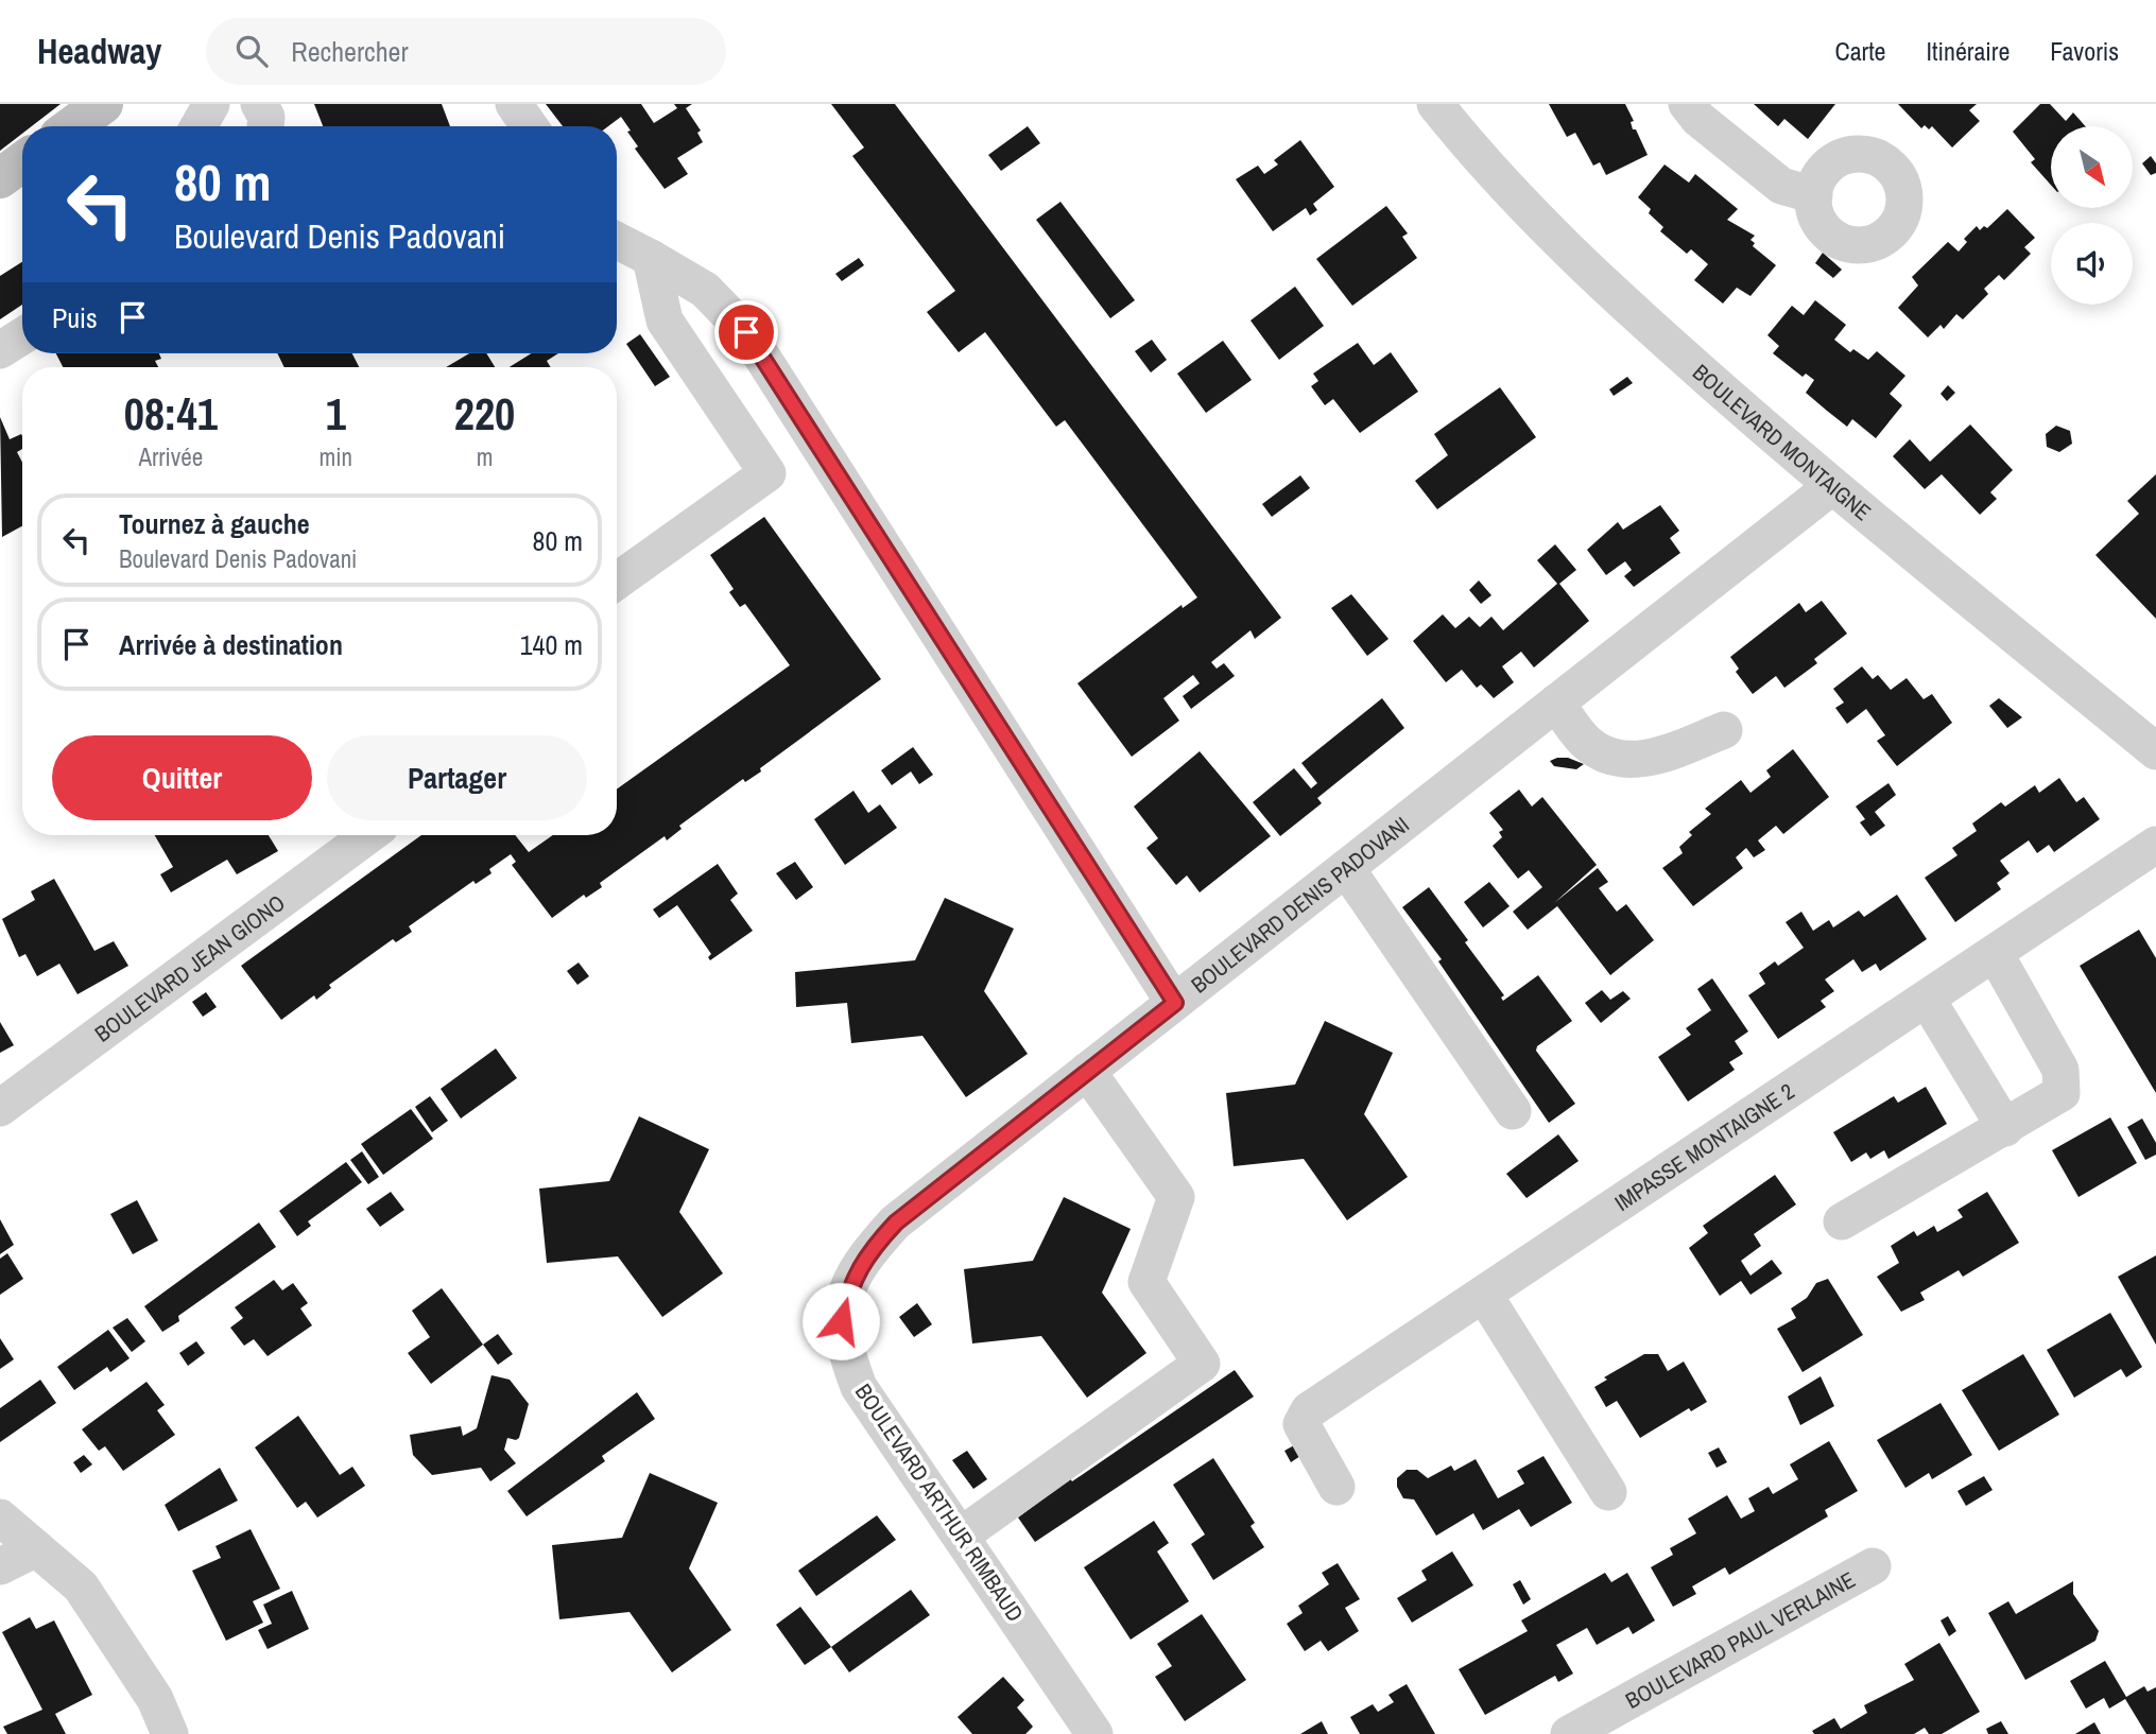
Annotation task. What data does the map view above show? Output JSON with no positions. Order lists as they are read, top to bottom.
{
  "streets": {
    "street": [
      "BOULEVARD MONTAIGNE",
      "BOULEVARD DENIS PADOVANI",
      "BOULEVARD JEAN GIONO",
      "IMPASSE MONTAIGNE 2",
      "BOULEVARD ARTHUR RIMBAUD",
      "BOULEVARD PAUL VERLAINE"
    ]
  },
  "crossings": [
    ["BOULEVARD MONTAIGNE", "BOULEVARD DENIS PADOVANI"],
    ["BOULEVARD DENIS PADOVANI", "BOULEVARD ARTHUR RIMBAUD"]
  ],
  "north": "bottom right",
  "page": {
    "header": "Headway",
    "search": "Rechercher",
    "nav": ["Carte", "Itinéraire", "Favoris"],
    "turn": ["80 m", "Boulevard Denis Padovani"],
    "then": "Puis",
    "eta": [
      "08:41",
      "Arrivée",
      "1",
      "min",
      "220",
      "m"
    ],
    "list": [
      {
        "name": "Tournez à gauche",
        "note": "Boulevard Denis Padovani",
        "value": "80 m"
      },
      {
        "name": "Arrivée à destination",
        "value": "140 m"
      }
    ],
    "buttons": ["Quitter", "Partager"]
  }
}
